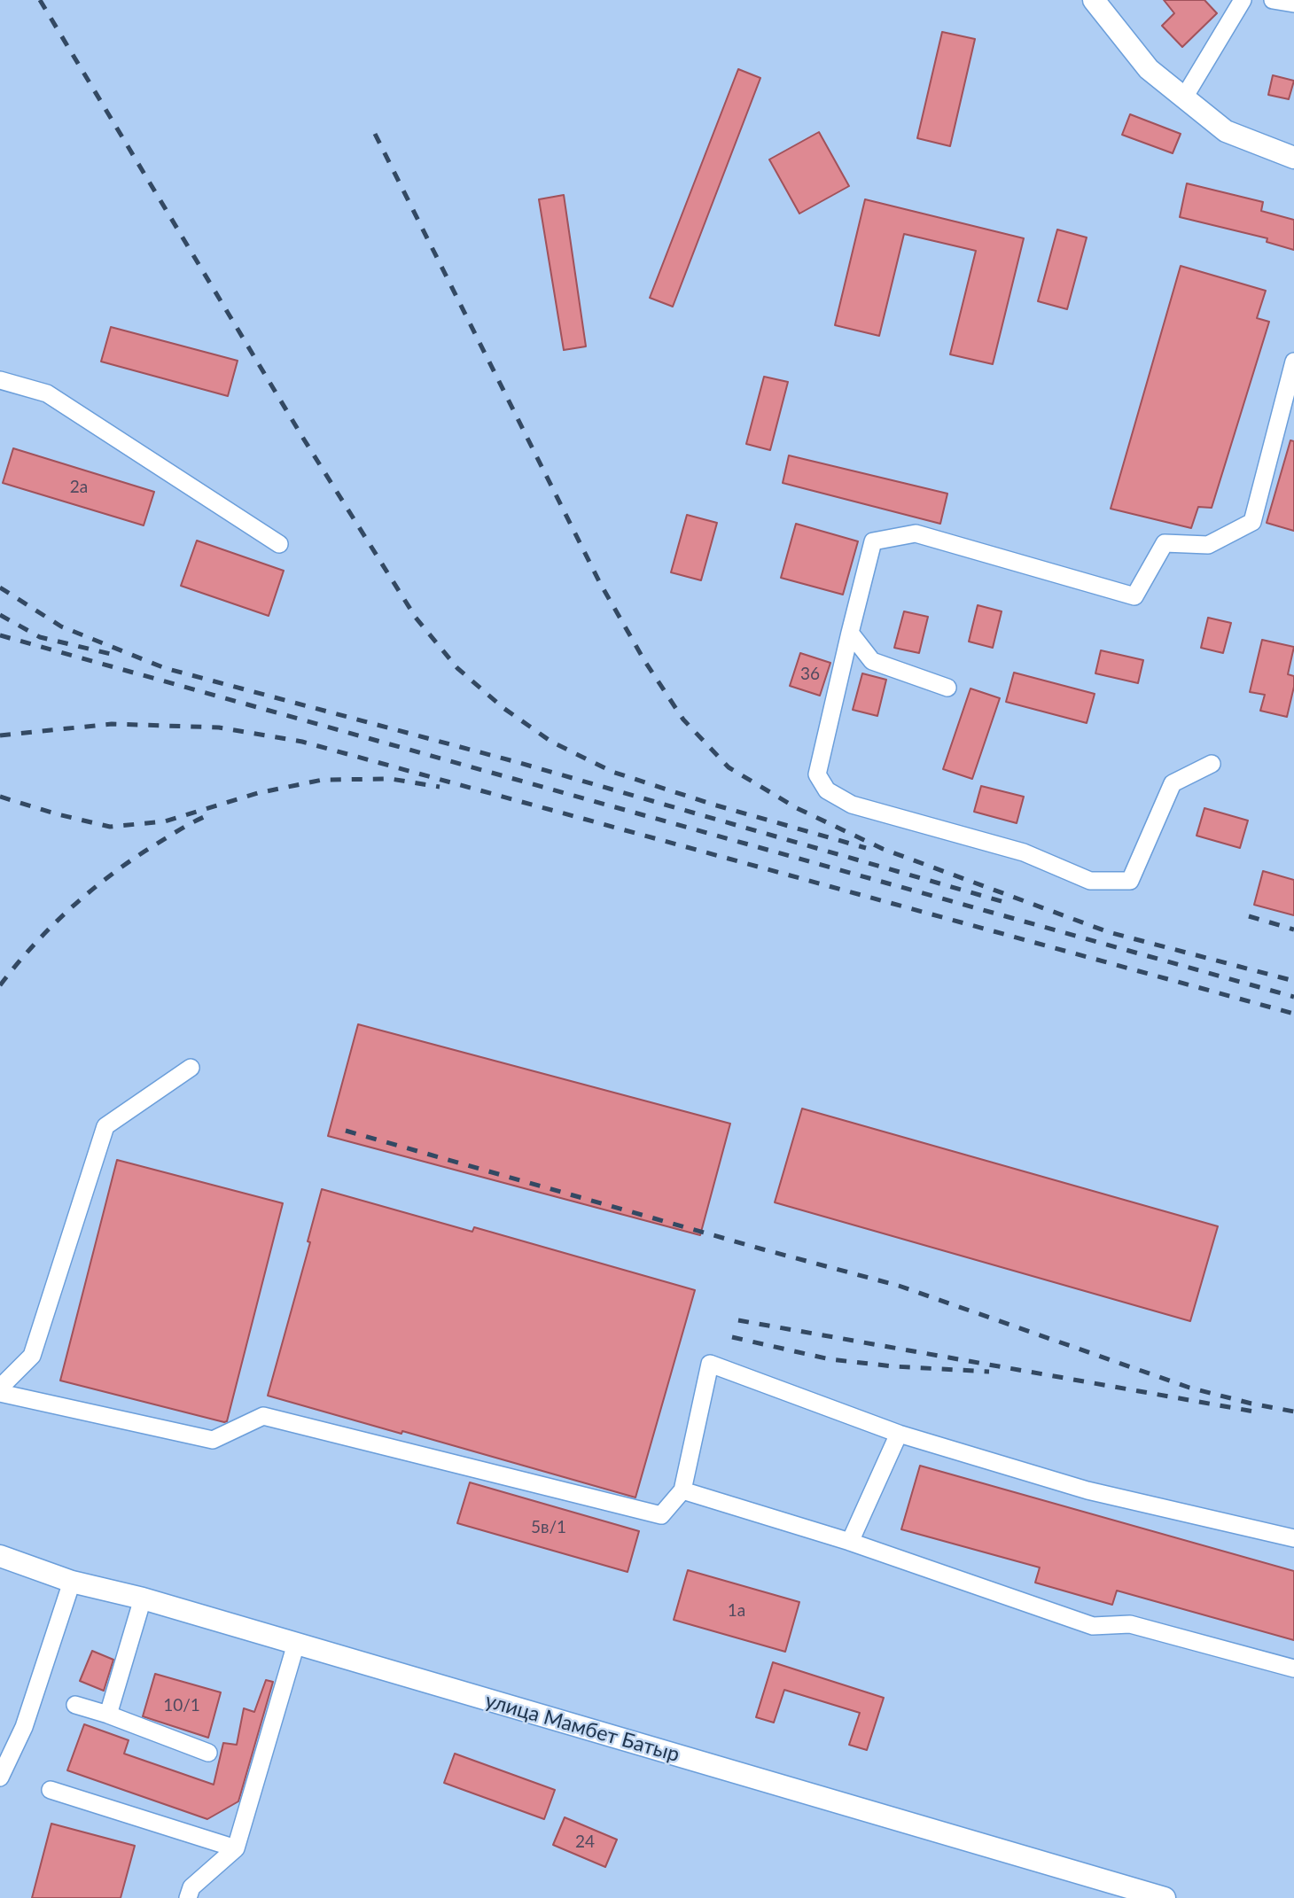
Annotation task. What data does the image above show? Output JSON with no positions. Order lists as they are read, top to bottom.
{
  "streets": {
    "main road": ["улица Мамбет Батыр"]
  },
  "house_numbers": [
    "2а",
    "36",
    "5в/1",
    "1а",
    "10/1",
    "24"
  ]
}
